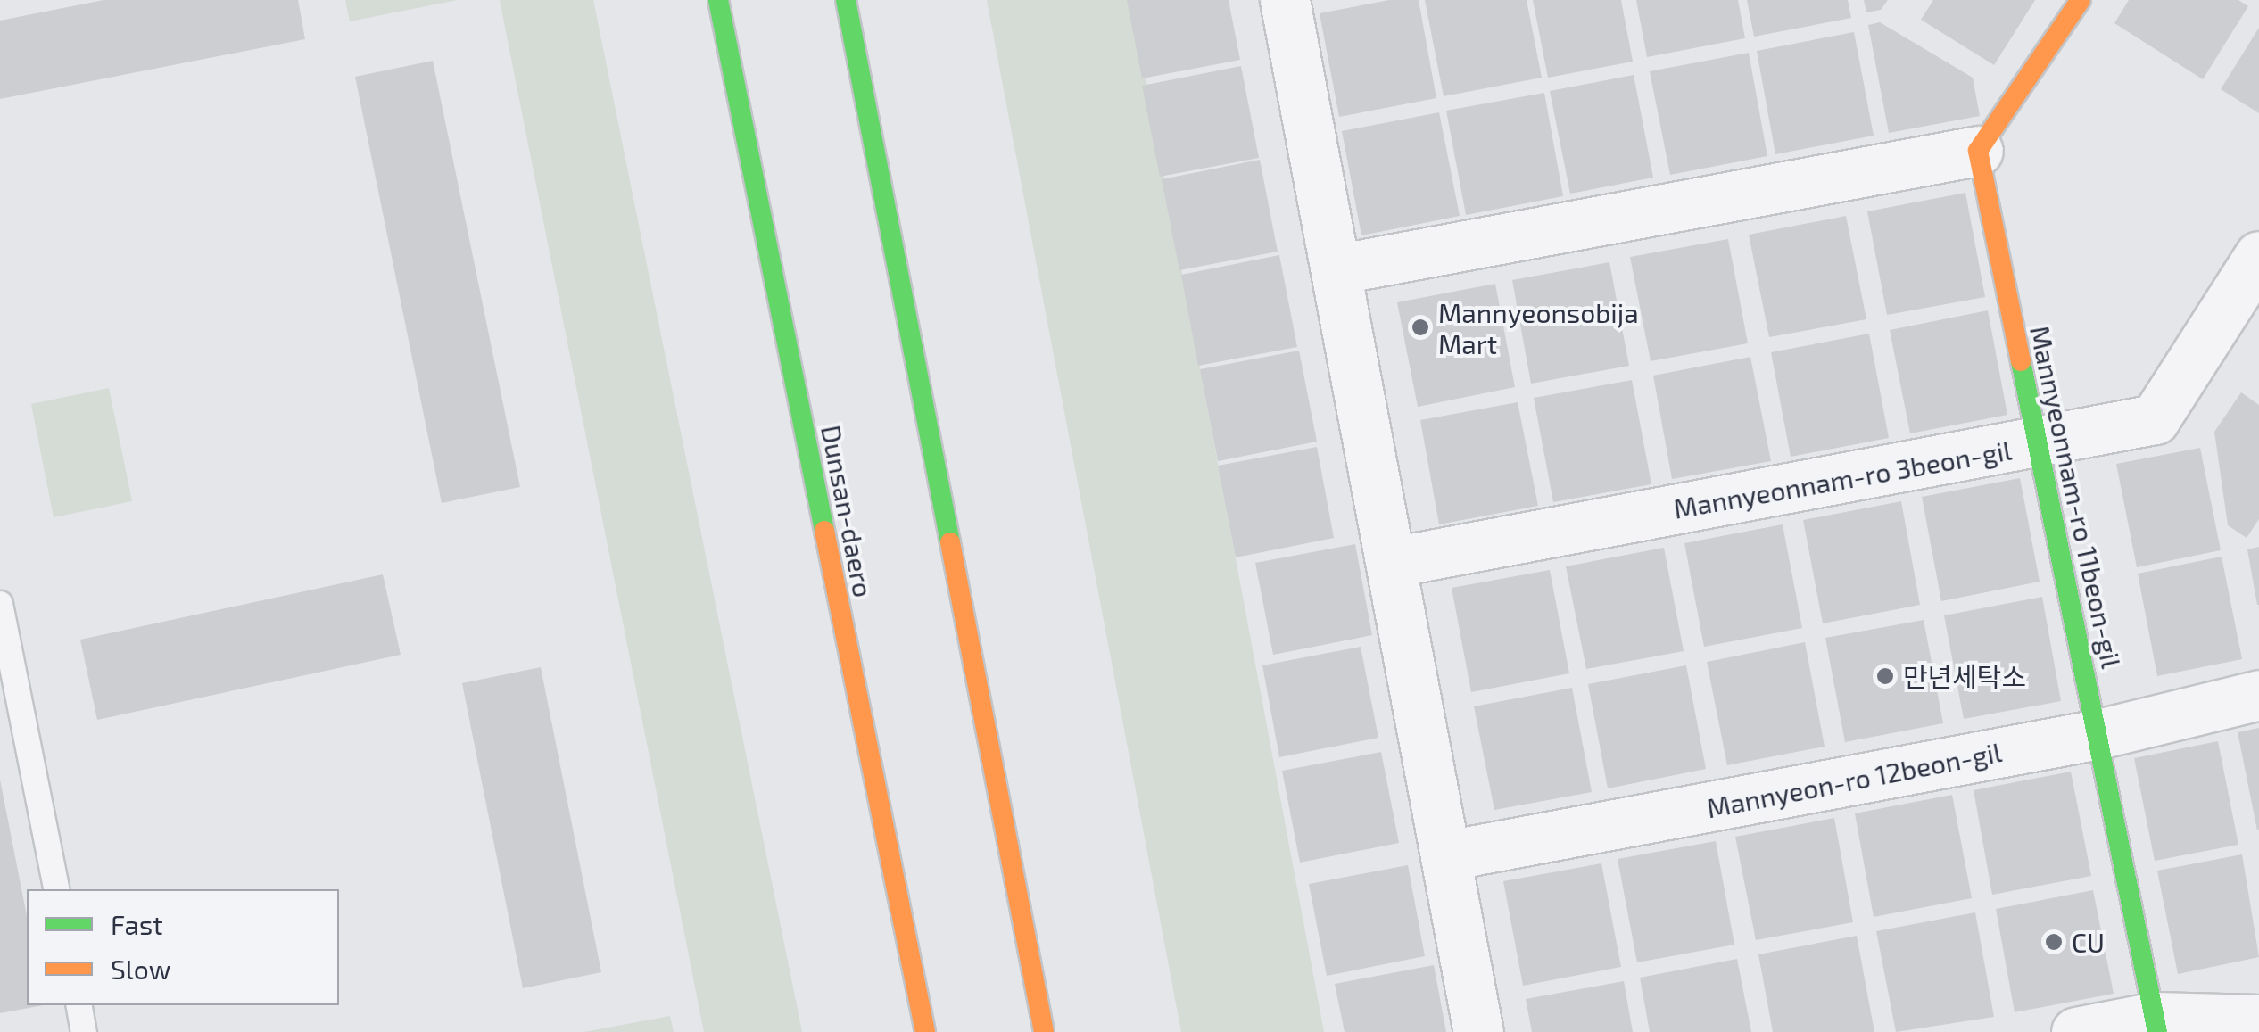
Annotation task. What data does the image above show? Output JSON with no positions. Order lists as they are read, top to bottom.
{
  "streets": {
    "main road": ["Mannyeonnam-ro 11beon-gil", "Dunsan-daero"],
    "street": ["Mannyeonnam-ro 3beon-gil", "Mannyeon-ro 12beon-gil"]
  },
  "crossings": [
    ["Mannyeonnam-ro 3beon-gil", "Mannyeonnam-ro 11beon-gil"],
    ["Mannyeonnam-ro 11beon-gil", "Mannyeon-ro 12beon-gil"]
  ],
  "places": ["Mannyeonsobija Mart", "만년세탁소", "CU"],
  "legend": ["Fast", "Slow"]
}
